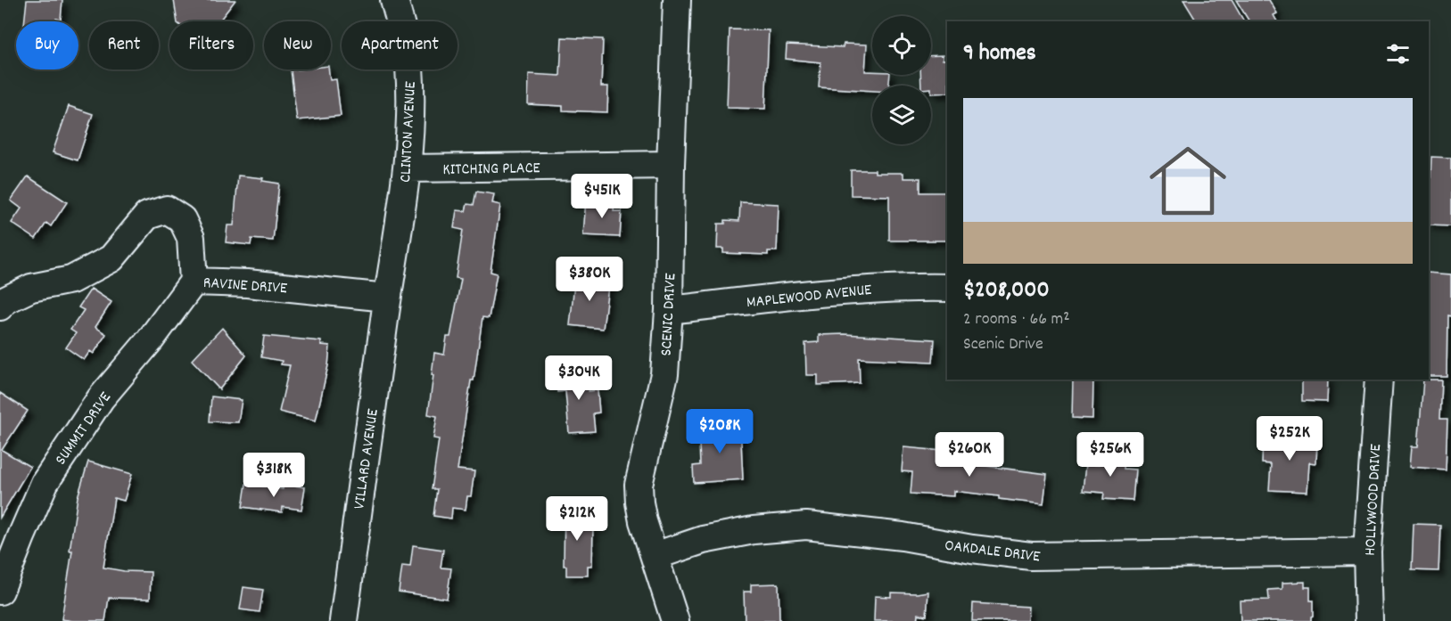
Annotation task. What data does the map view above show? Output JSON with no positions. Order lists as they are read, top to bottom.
{
  "streets": {
    "street": [
      "CLINTON AVENUE",
      "KITCHING PLACE",
      "RAVINE DRIVE",
      "MAPLEWOOD AVENUE",
      "SCENIC DRIVE",
      "SUMMIT DRIVE",
      "VILLARD AVENUE",
      "HOLLYWOOD DRIVE",
      "OAKDALE DRIVE"
    ]
  },
  "crossings": [
    ["CLINTON AVENUE", "KITCHING PLACE"],
    ["CLINTON AVENUE", "RAVINE DRIVE"],
    ["CLINTON AVENUE", "VILLARD AVENUE"],
    ["KITCHING PLACE", "SCENIC DRIVE"],
    ["RAVINE DRIVE", "SUMMIT DRIVE"],
    ["RAVINE DRIVE", "VILLARD AVENUE"],
    ["MAPLEWOOD AVENUE", "SCENIC DRIVE"],
    ["SCENIC DRIVE", "OAKDALE DRIVE"],
    ["HOLLYWOOD DRIVE", "OAKDALE DRIVE"]
  ],
  "page": {
    "chip": [
      "Buy",
      "Rent",
      "Filters",
      "New",
      "Apartment"
    ],
    "heading": "9 homes",
    "list": [
      {
        "name": "$208,000",
        "note": "2 rooms · 66 m² · Scenic Drive"
      }
    ],
    "price": [
      "$451K",
      "$380K",
      "$304K",
      "$208K",
      "$252K",
      "$260K",
      "$256K",
      "$318K",
      "$212K"
    ]
  }
}
